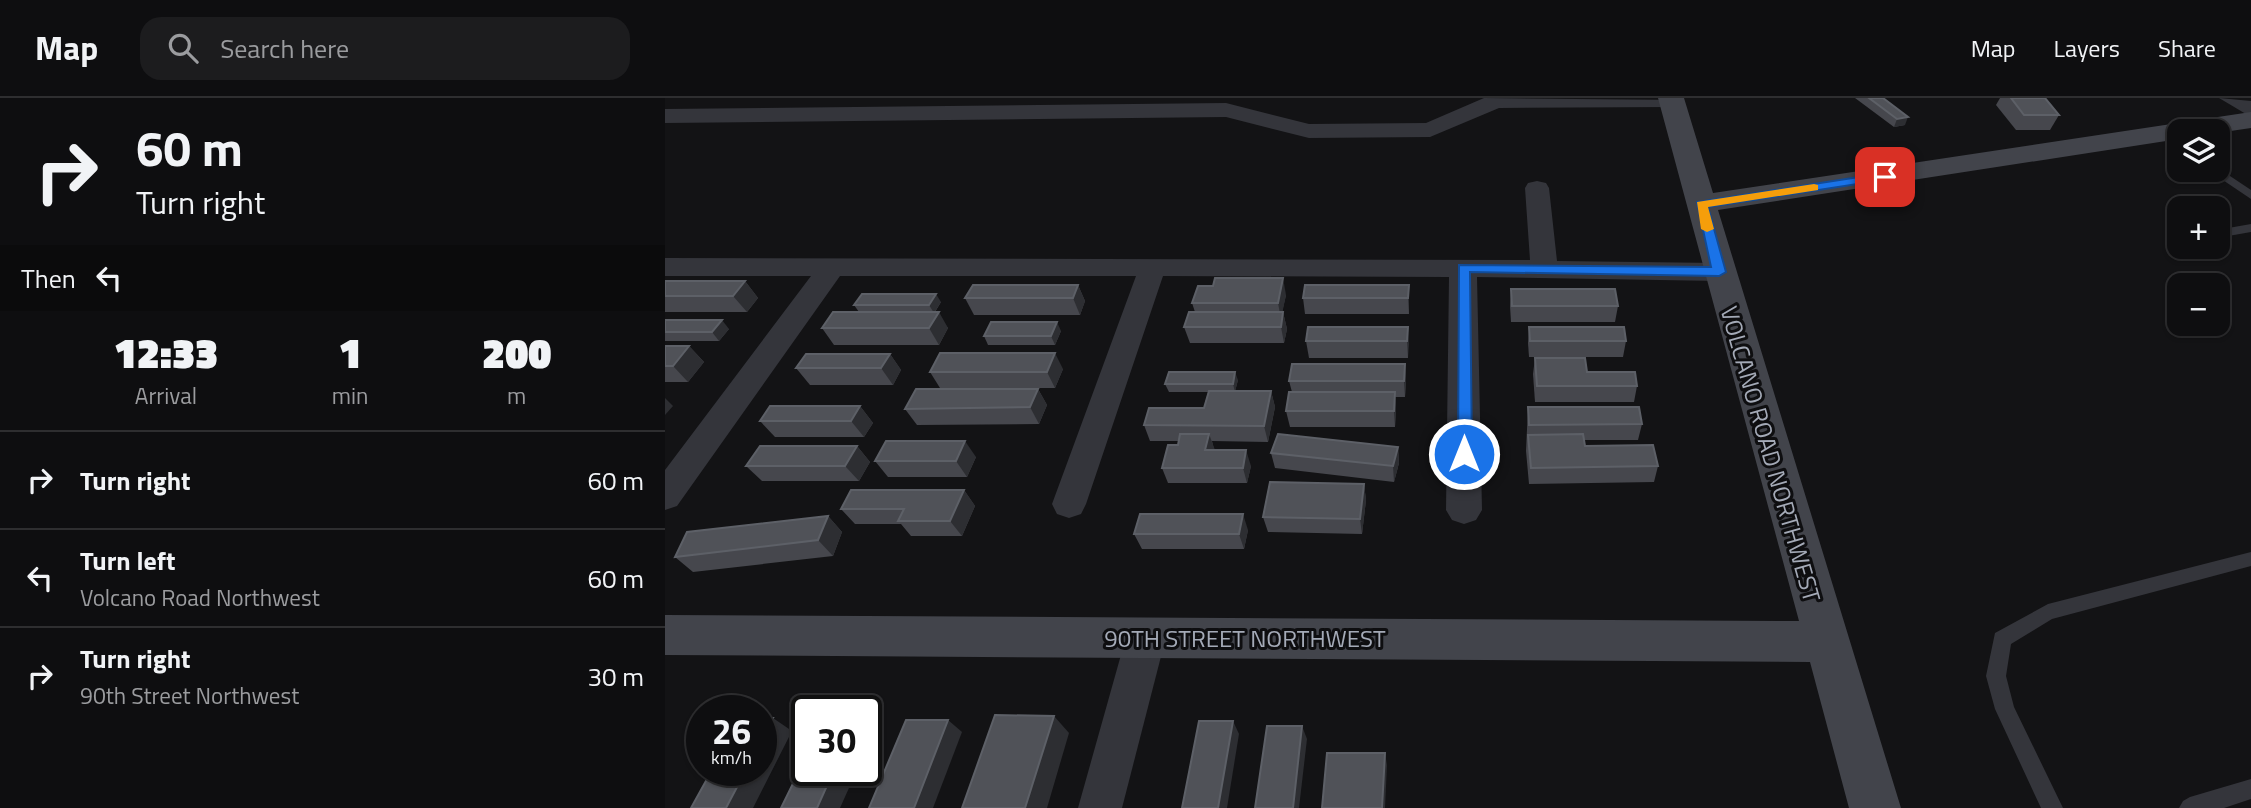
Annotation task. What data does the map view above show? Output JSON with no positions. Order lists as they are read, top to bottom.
{
  "streets": {
    "street": ["VOLCANO ROAD NORTHWEST", "90TH STREET NORTHWEST"]
  },
  "crossings": [
    ["VOLCANO ROAD NORTHWEST", "90TH STREET NORTHWEST"]
  ],
  "page": {
    "header": "Map",
    "search": "Search here",
    "nav": ["Map", "Layers", "Share"],
    "turn": ["60 m", "Turn right"],
    "map_buttons": ["+", "−"],
    "then": "Then",
    "eta": [
      "12:33",
      "Arrival",
      "1",
      "min",
      "200",
      "m"
    ],
    "list": [
      {
        "name": "Turn right",
        "value": "60 m"
      },
      {
        "name": "Turn left",
        "note": "Volcano Road Northwest",
        "value": "60 m"
      },
      {
        "name": "Turn right",
        "note": "90th Street Northwest",
        "value": "30 m"
      }
    ],
    "speed": "26 km/h",
    "limit": "30"
  }
}
